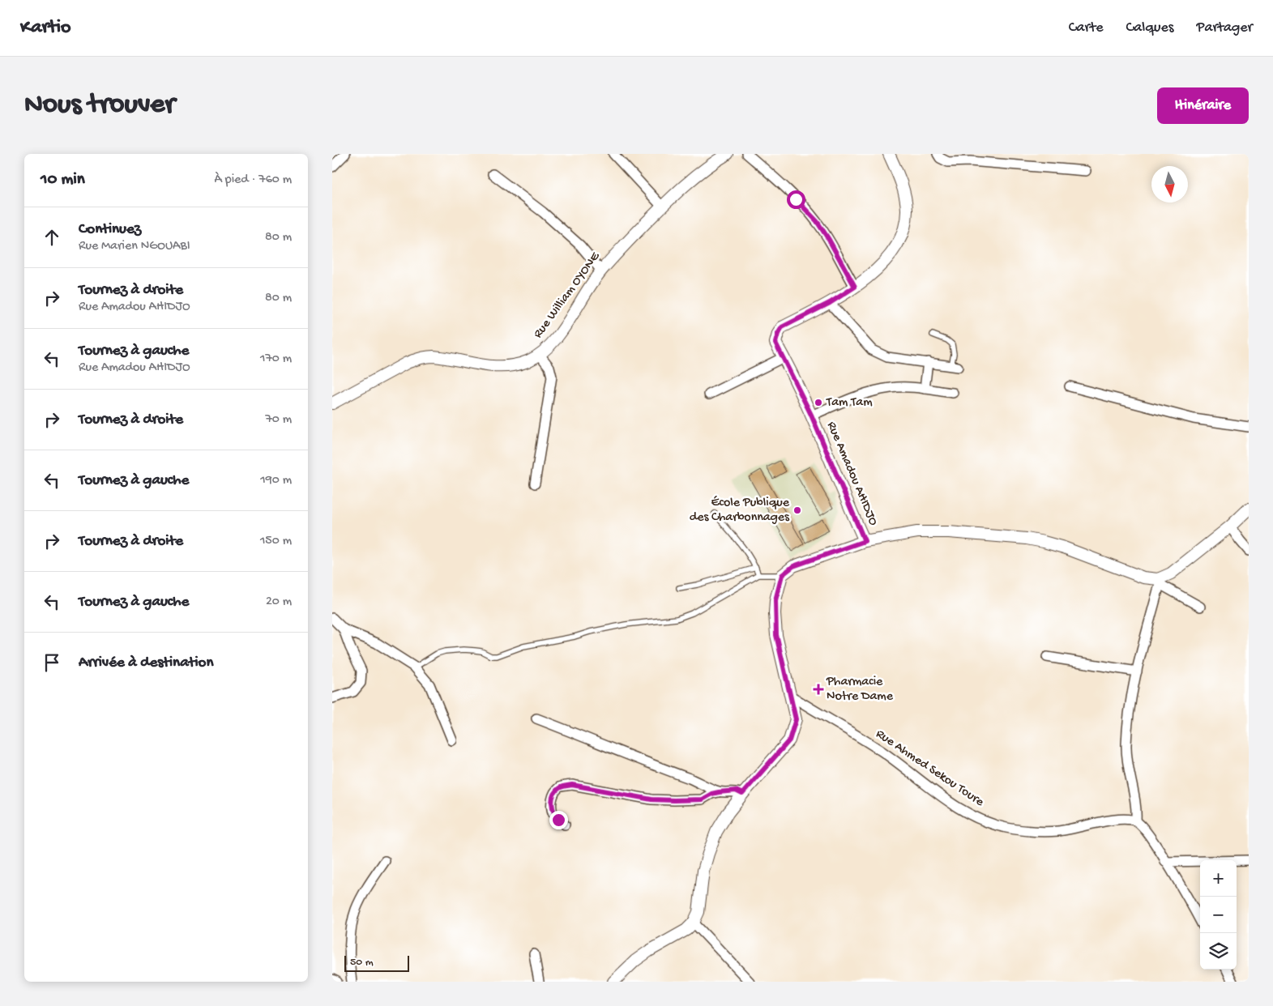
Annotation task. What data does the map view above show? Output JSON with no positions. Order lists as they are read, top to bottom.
{
  "streets": {
    "street": ["Rue William OYONE", "Rue Amadou AHIDJO", "Rue Ahmed Sekou Toure"]
  },
  "places": {
    "other": ["Tam Tam", "École Publique des Charbonnages"],
    "health": ["Pharmacie Notre Dame"]
  },
  "scale_bar": "50 m",
  "north": "bottom",
  "page": {
    "header": "Kartio",
    "nav": ["Carte", "Calques", "Partager"],
    "buttons": "Itinéraire",
    "title": "Nous trouver",
    "heading": ["10 min", "À pied · 760 m"],
    "list": [
      ["Continuez", "Rue Marien NGOUABI", "80 m"],
      ["Tournez à droite", "Rue Amadou AHIDJO", "80 m"],
      ["Tournez à gauche", "Rue Amadou AHIDJO", "170 m"],
      ["Tournez à droite", "70 m"],
      ["Tournez à gauche", "190 m"],
      ["Tournez à droite", "150 m"],
      ["Tournez à gauche", "20 m"],
      "Arrivée à destination"
    ],
    "map_buttons": ["+", "−"],
    "scale": "50 m"
  }
}
